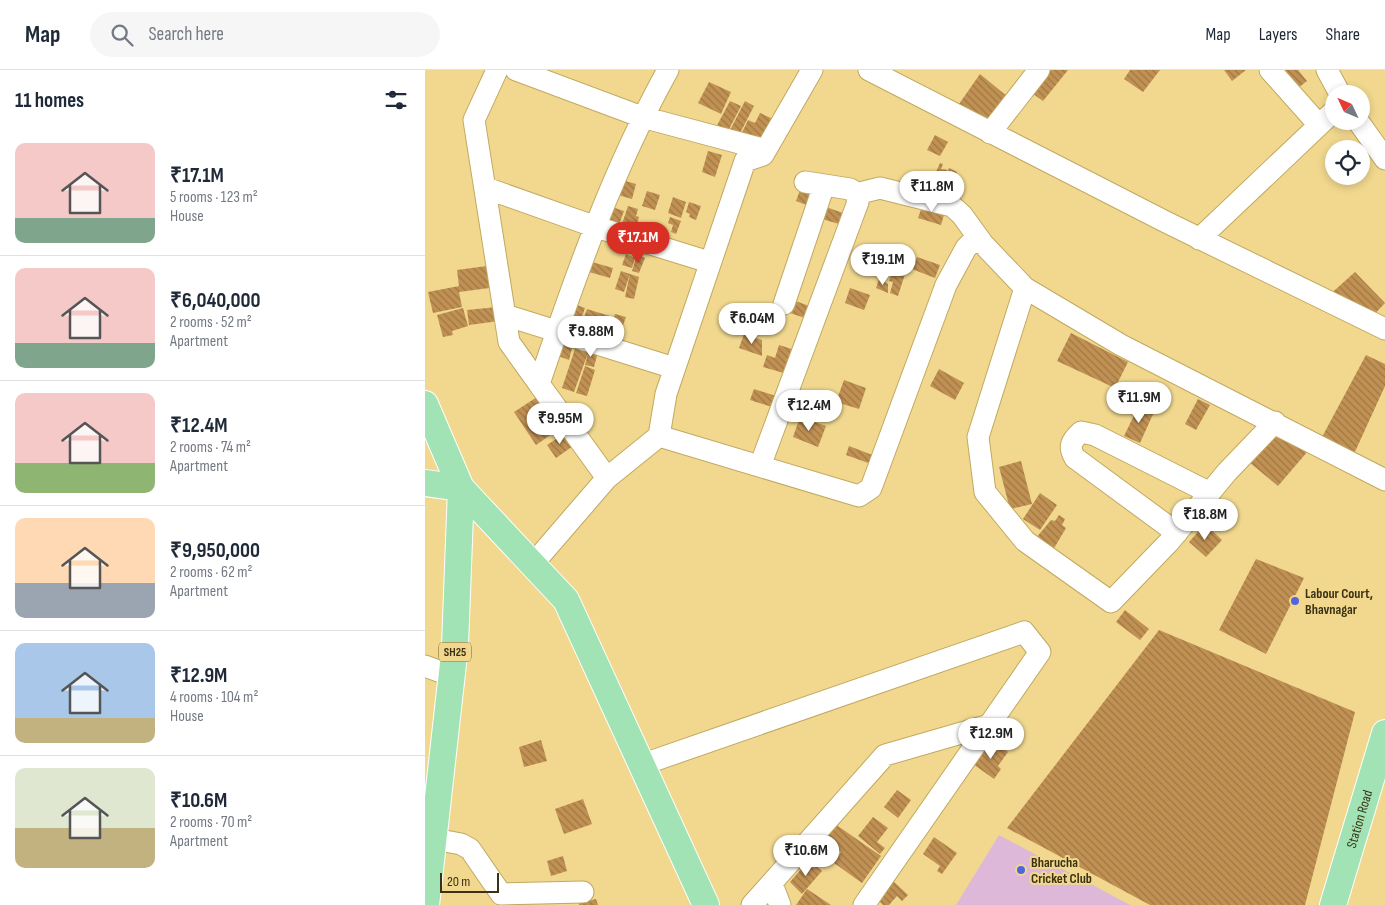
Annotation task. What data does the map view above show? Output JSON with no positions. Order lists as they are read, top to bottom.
{
  "streets": {
    "main road": ["SH25", "Station Road"]
  },
  "places": ["Labour Court, Bhavnagar", "Bharucha Cricket Club"],
  "scale_bar": "20 m",
  "north": "top left",
  "page": {
    "header": "Map",
    "search": "Search here",
    "nav": ["Map", "Layers", "Share"],
    "heading": "11 homes",
    "list": [
      {
        "name": "₹17.1M",
        "note": "5 rooms · 123 m² · House"
      },
      {
        "name": "₹6,040,000",
        "note": "2 rooms · 52 m² · Apartment"
      },
      {
        "name": "₹12.4M",
        "note": "2 rooms · 74 m² · Apartment"
      },
      {
        "name": "₹9,950,000",
        "note": "2 rooms · 62 m² · Apartment"
      },
      {
        "name": "₹12.9M",
        "note": "4 rooms · 104 m² · House"
      },
      {
        "name": "₹10.6M",
        "note": "2 rooms · 70 m² · Apartment"
      }
    ],
    "price": [
      "₹11.8M",
      "₹17.1M",
      "₹19.1M",
      "₹6.04M",
      "₹9.88M",
      "₹11.9M",
      "₹12.4M",
      "₹9.95M",
      "₹18.8M",
      "₹12.9M",
      "₹10.6M"
    ],
    "scale": "20 m"
  }
}
